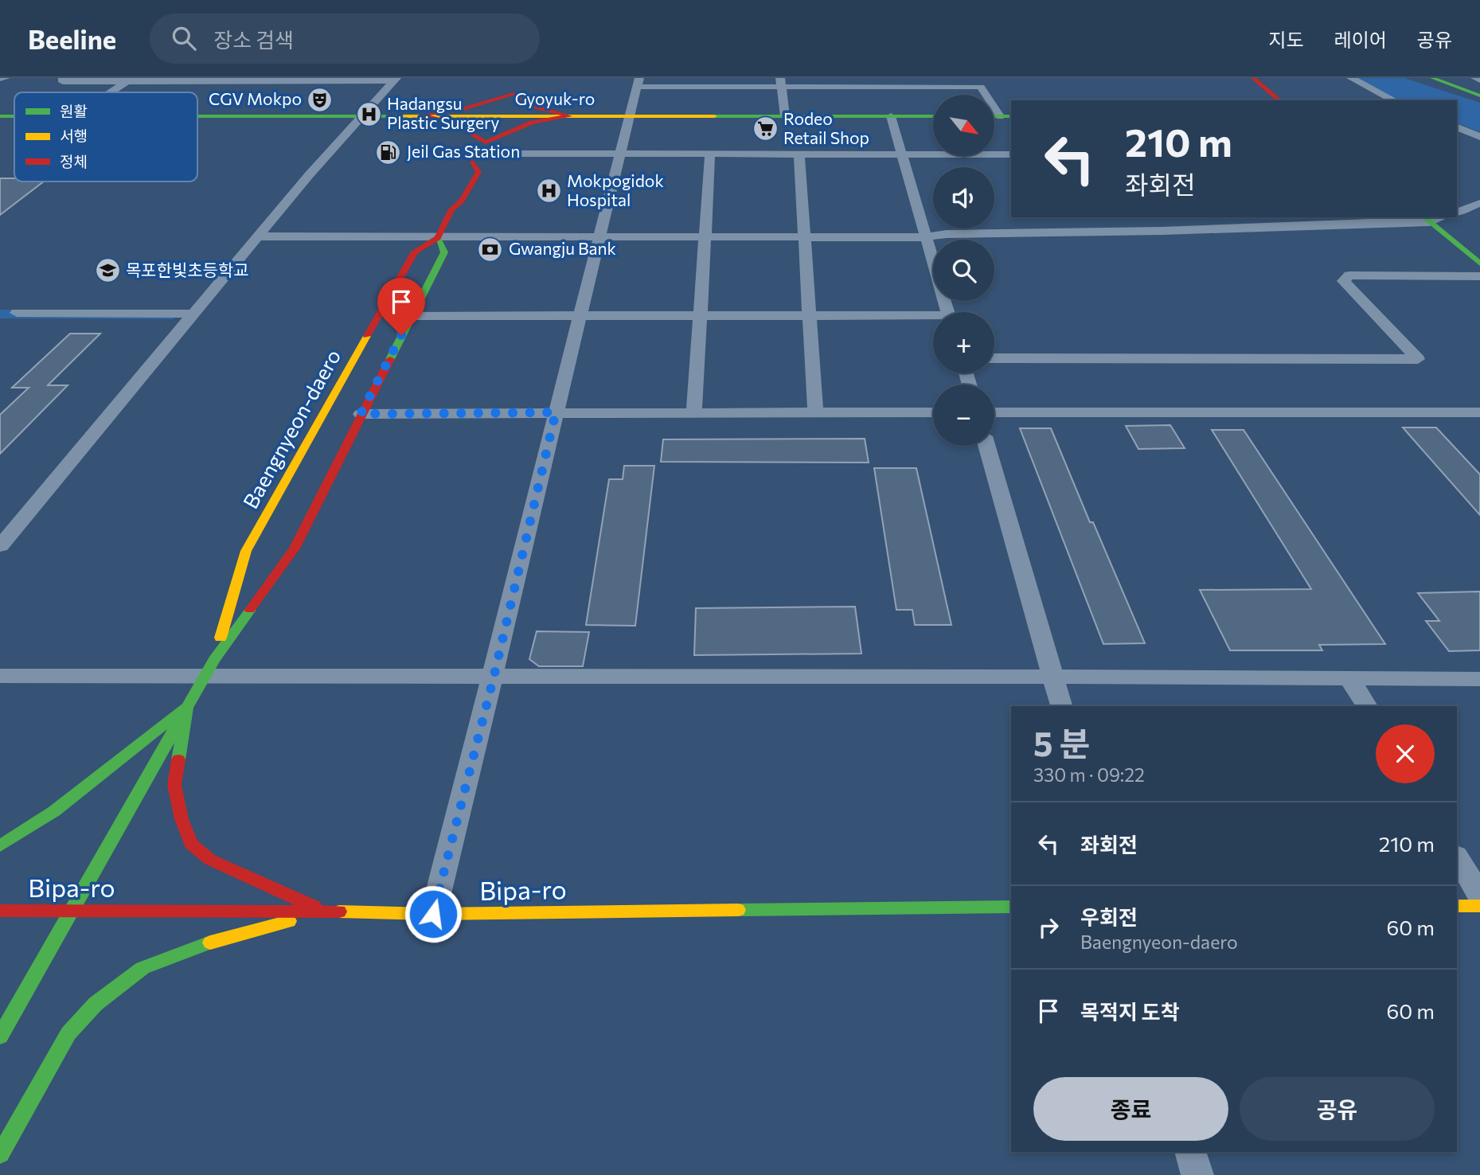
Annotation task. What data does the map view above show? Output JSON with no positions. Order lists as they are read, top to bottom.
{
  "streets": {
    "street": ["Gyoyuk-ro", "Baengnyeon-daero", "Bipa-ro"]
  },
  "crossings": [
    ["Baengnyeon-daero", "Bipa-ro"]
  ],
  "places": {
    "theatre": ["CGV Mokpo"],
    "hospital": ["Hadangsu Plastic Surgery", "Mokpogidok Hospital"],
    "supermarket": ["Rodeo Retail Shop"],
    "fuel station": ["Jeil Gas Station"],
    "bank": ["Gwangju Bank"],
    "school or university": ["목포한빛초등학교"]
  },
  "legend": ["원활", "서행", "정체"],
  "north": "bottom right",
  "page": {
    "header": "Beeline",
    "search": "장소 검색",
    "nav": ["지도", "레이어", "공유"],
    "map_buttons": ["+", "−"],
    "turn": ["210 m", "좌회전"],
    "heading": ["5 분", "330 m · 09:22"],
    "list": [
      {
        "name": "좌회전",
        "value": "210 m"
      },
      {
        "name": "우회전",
        "note": "Baengnyeon-daero",
        "value": "60 m"
      },
      {
        "name": "목적지 도착",
        "value": "60 m"
      }
    ],
    "buttons": ["종료", "공유"]
  }
}
